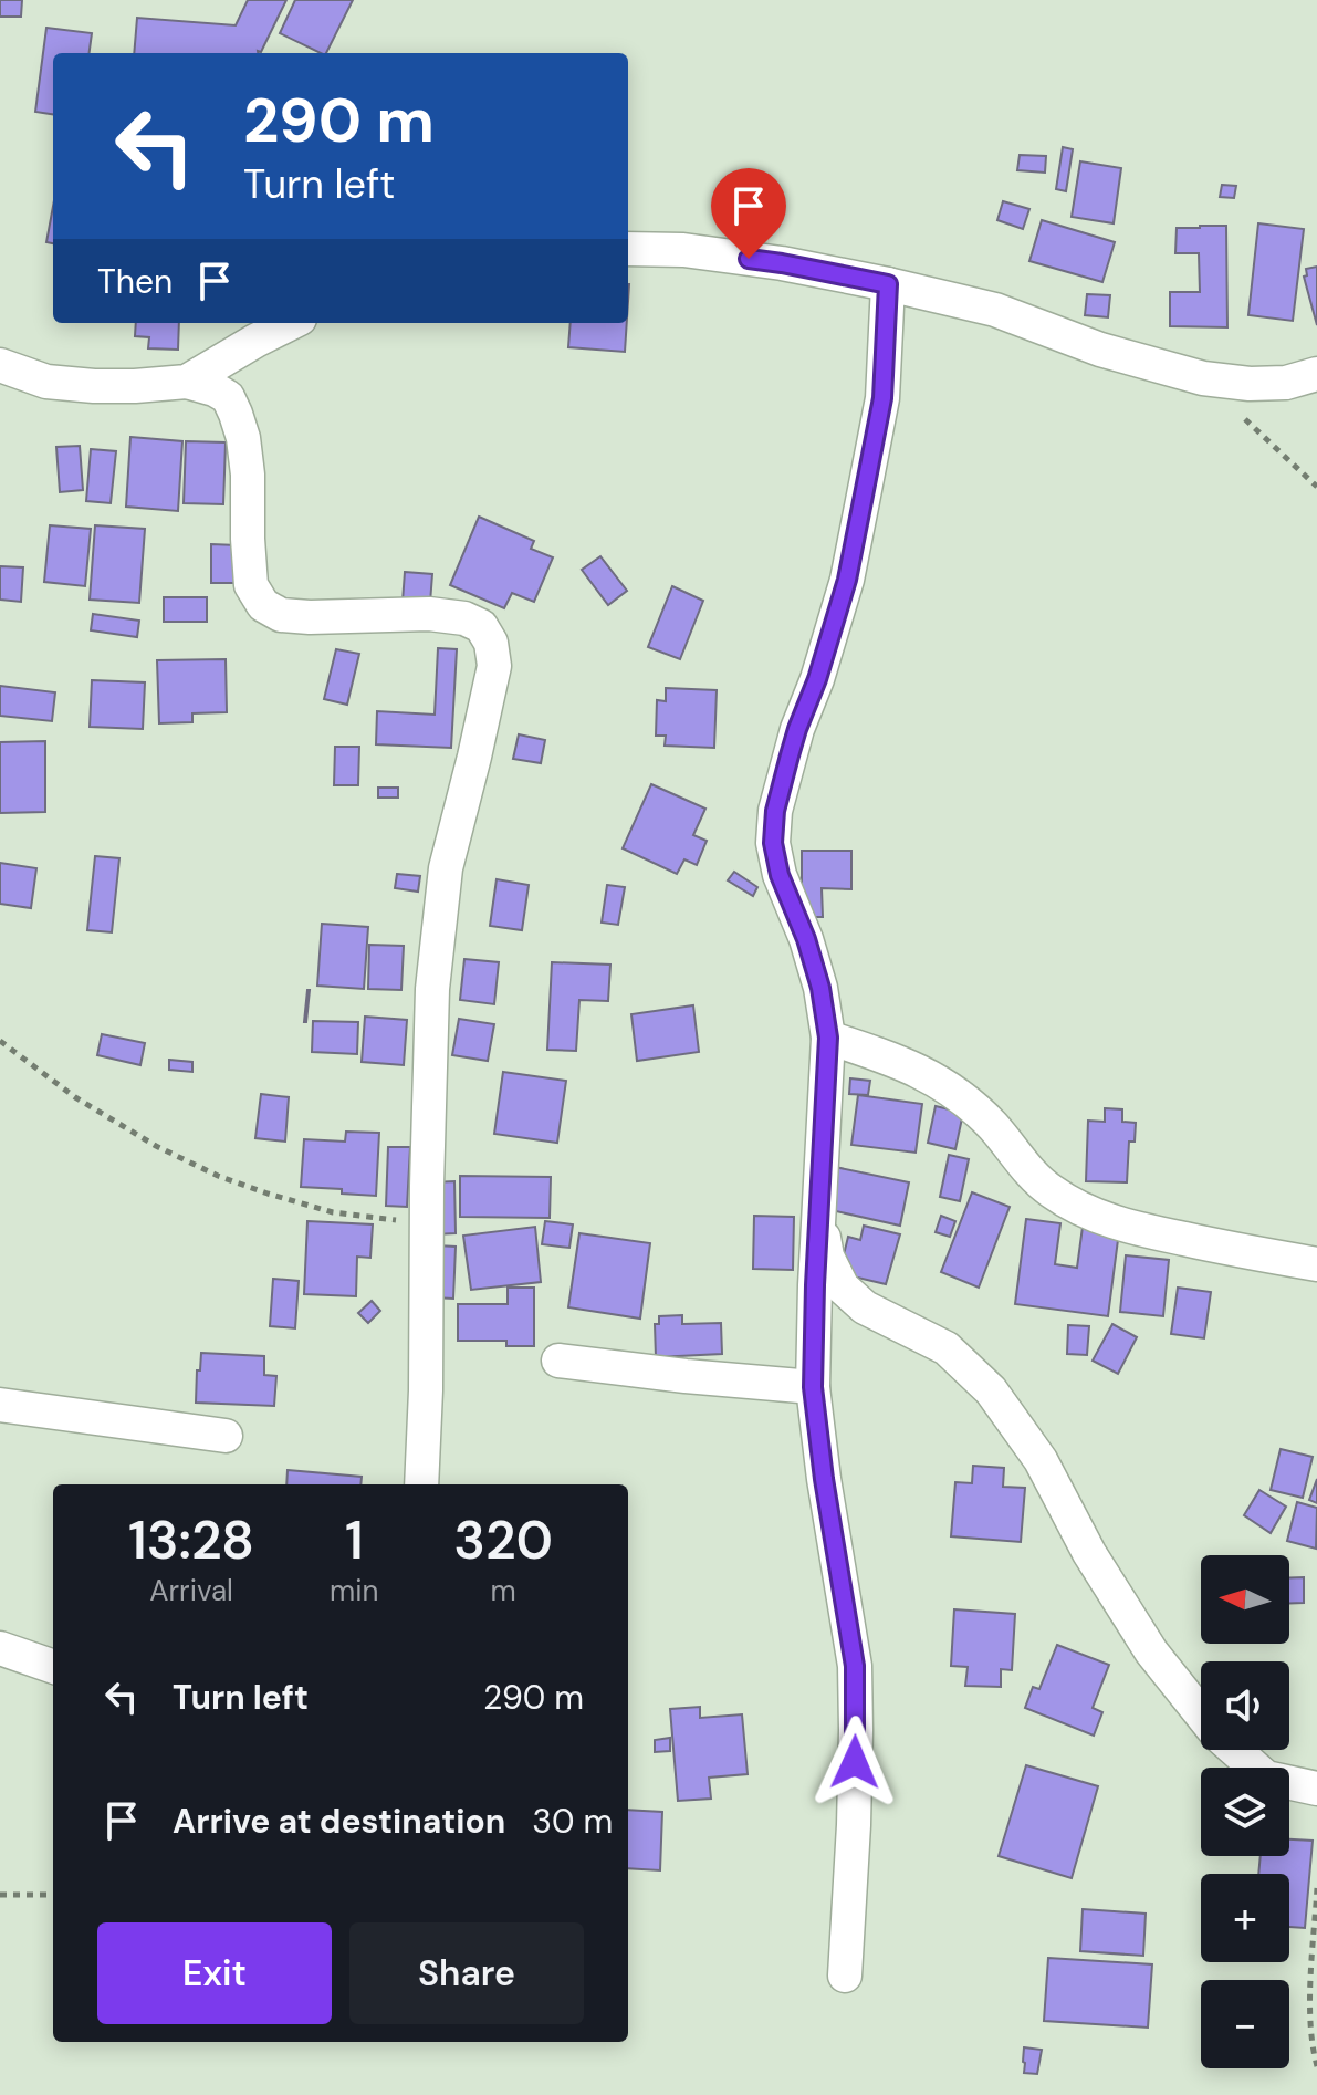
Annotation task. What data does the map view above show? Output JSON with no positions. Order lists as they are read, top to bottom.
{
  "north": "left",
  "page": {
    "turn": ["290 m", "Turn left"],
    "then": "Then",
    "eta": [
      "13:28",
      "Arrival",
      "1",
      "min",
      "320",
      "m"
    ],
    "map_buttons": ["+", "−"],
    "list": [
      {
        "name": "Turn left",
        "value": "290 m"
      },
      {
        "name": "Arrive at destination",
        "value": "30 m"
      }
    ],
    "buttons": ["Exit", "Share"]
  }
}
